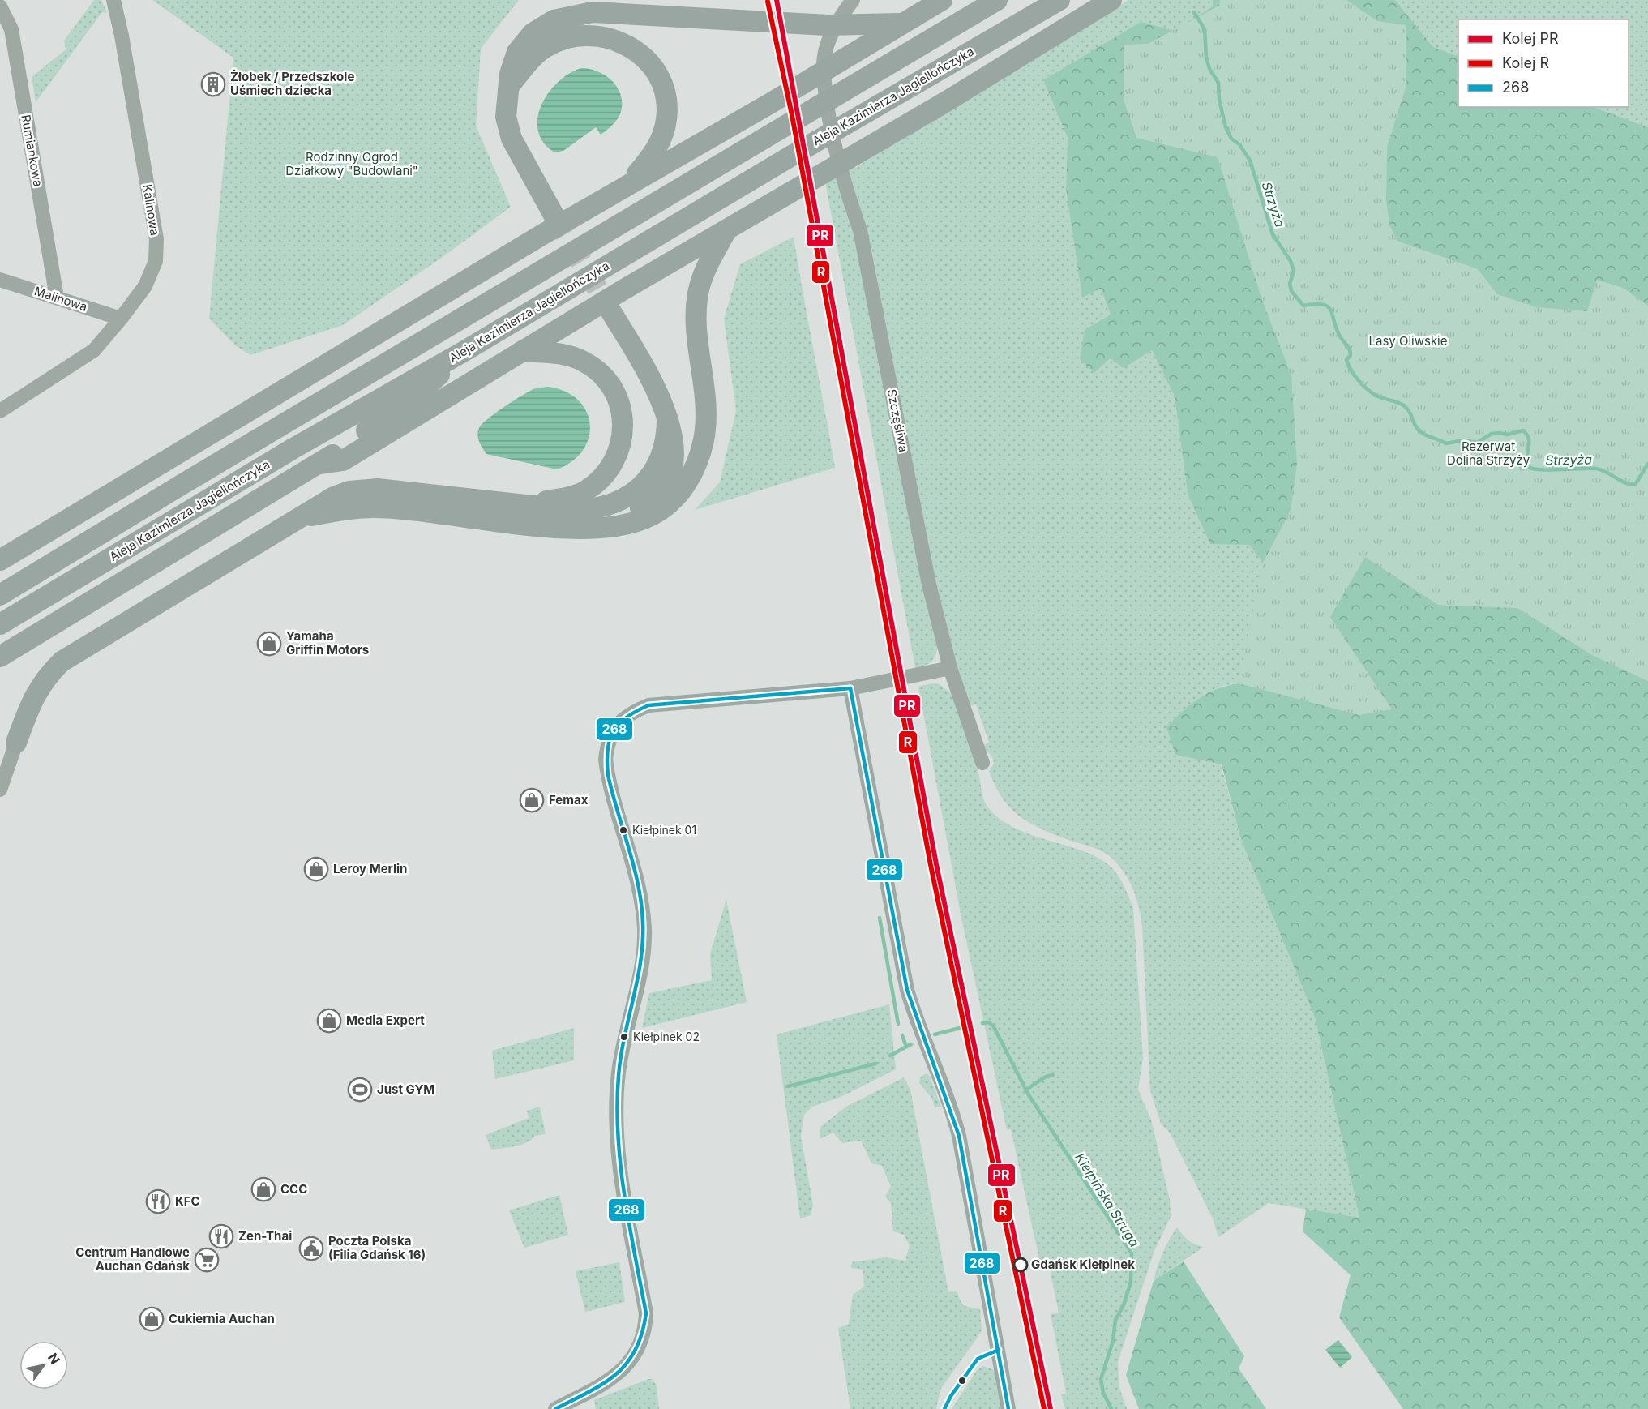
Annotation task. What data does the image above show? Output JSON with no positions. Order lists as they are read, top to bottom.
{
  "streets": {
    "highway": ["Aleja Kazimierza Jagiellończyka"],
    "street": [
      "Rumiankowa",
      "Kalinowa",
      "Malinowa",
      "Szczęśliwa"
    ]
  },
  "crossings": [
    ["Rumiankowa", "Malinowa"],
    ["Kalinowa", "Malinowa"]
  ],
  "water": ["Strzyża", "Kiełpińska Struga"],
  "parks": ["Rodzinny Ogród Działkowy \"Budowlani\"", "Lasy Oliwskie", "Rezerwat Dolina Strzyży"],
  "places": {
    "building": ["Żłobek / Przedszkole Uśmiech dziecka"],
    "shop": [
      "Yamaha Griffin Motors",
      "Femax",
      "Leroy Merlin",
      "Media Expert",
      "CCC",
      "Cukiernia Auchan"
    ],
    "other": ["Kiełpinek 01", "Kiełpinek 02", "Gdańsk Kiełpinek"],
    "sports": ["Just GYM"],
    "restaurant": ["KFC", "Zen-Thai"],
    "public building": ["Poczta Polska (Filia Gdańsk 16)"],
    "supermarket": ["Centrum Handlowe Auchan Gdańsk"]
  },
  "lines": ["rail line PR", "rail line R", "transit line 268"],
  "legend": ["Kolej PR", "Kolej R", "268"],
  "north": "top right"
}
